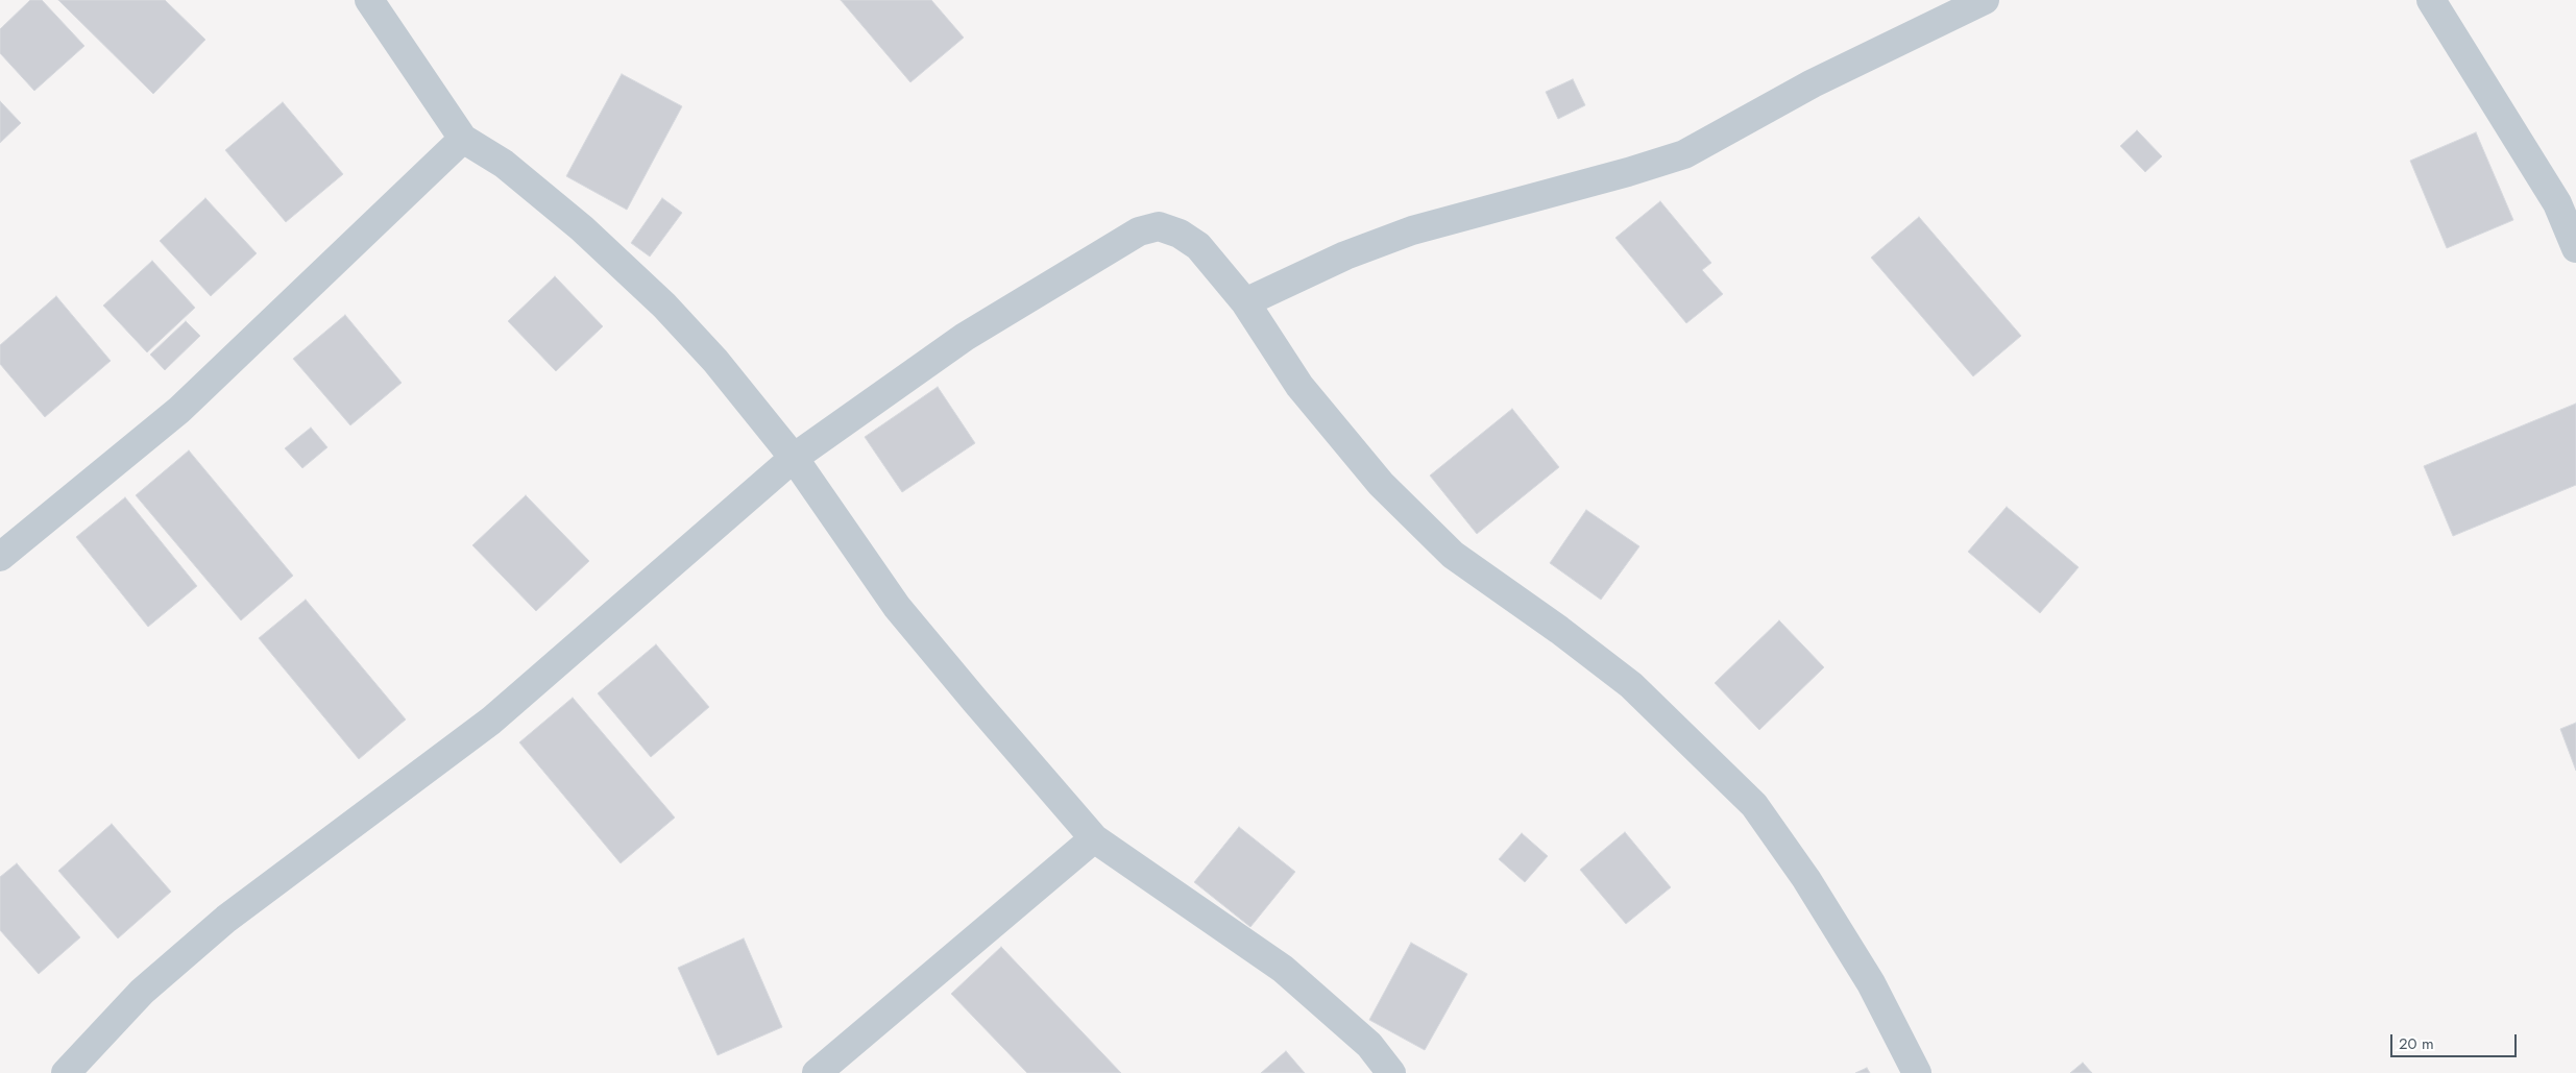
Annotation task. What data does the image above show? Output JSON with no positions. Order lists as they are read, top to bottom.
{
  "scale_bar": "20 m"
}
